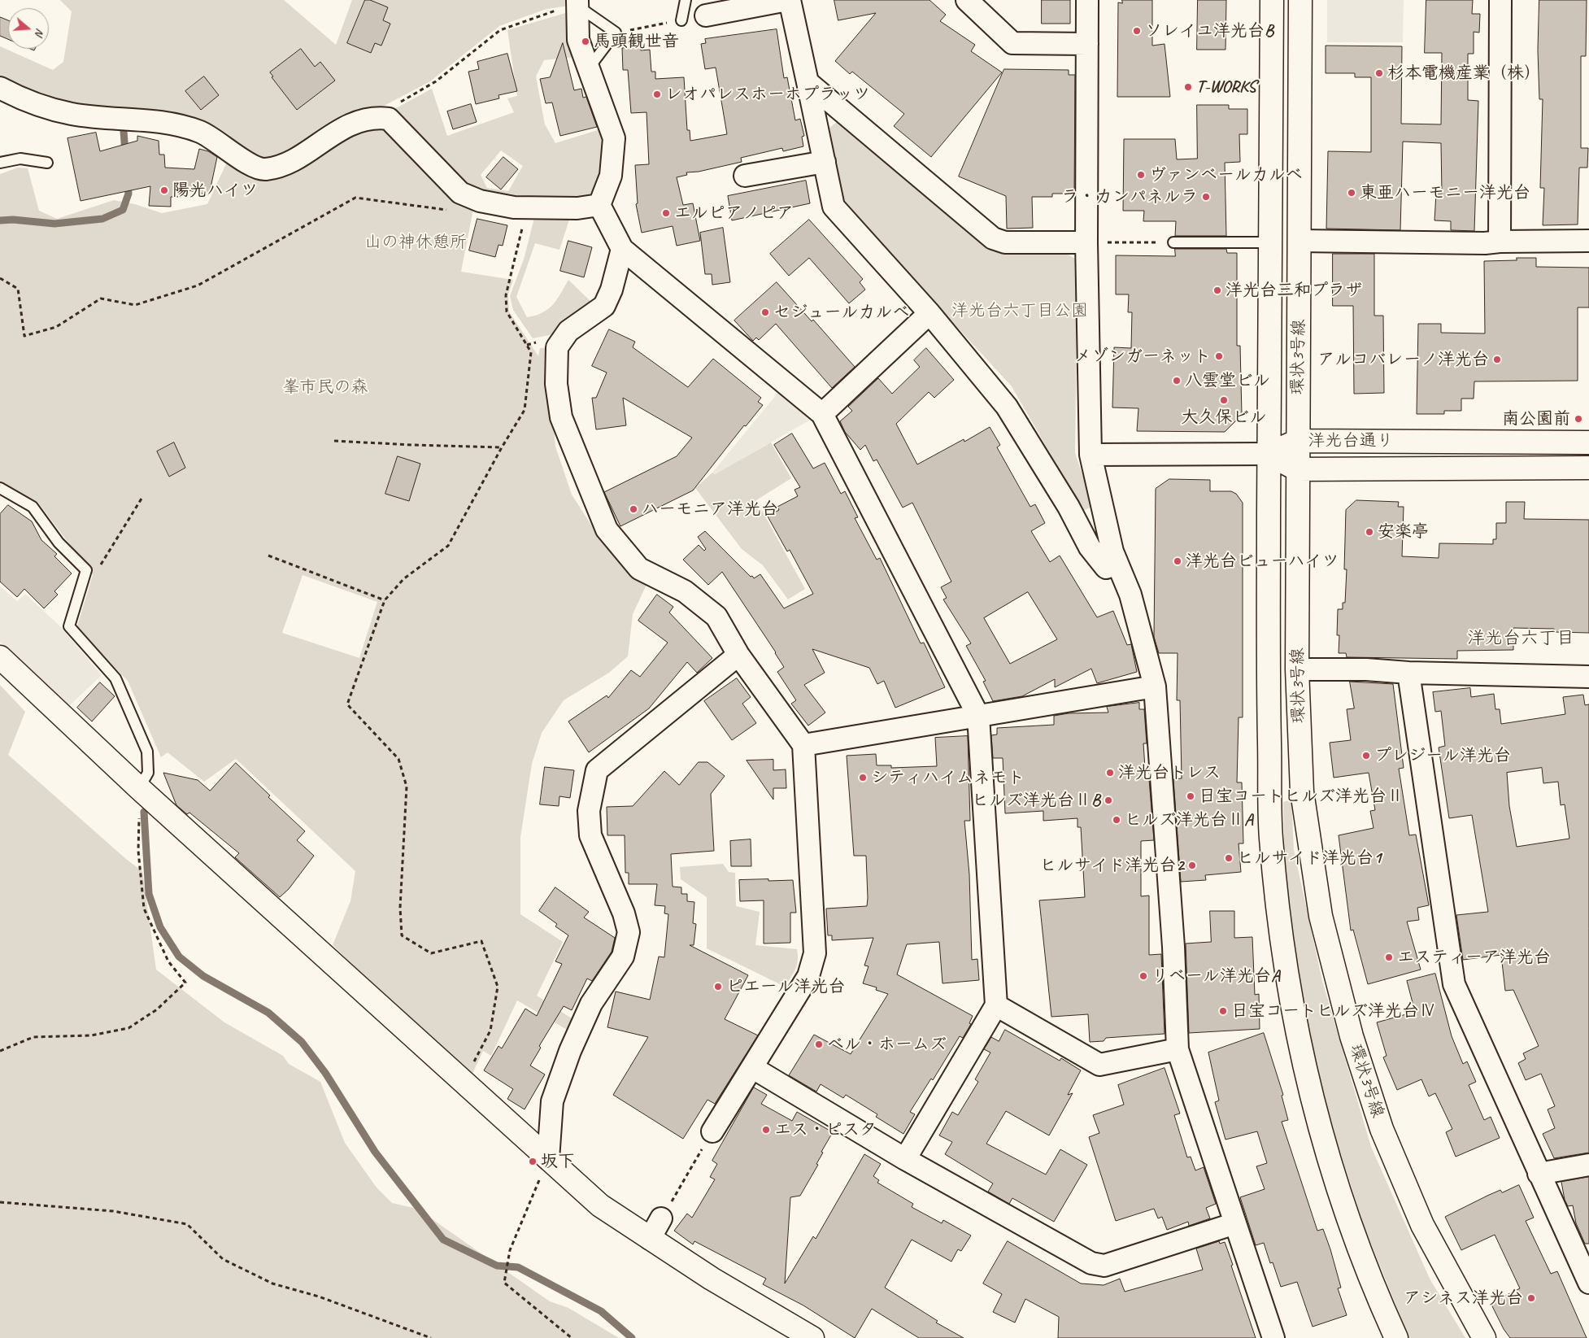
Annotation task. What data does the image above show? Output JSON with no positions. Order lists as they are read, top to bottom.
{
  "streets": {
    "street": ["環状3号線", "洋光台通り"]
  },
  "crossings": [
    ["環状3号線", "洋光台通り"]
  ],
  "districts": ["洋光台六丁目"],
  "parks": ["山の神休憩所", "洋光台六丁目公園", "峯市民の森"],
  "places": [
    "ソレイユ洋光台B",
    "馬頭観世音",
    "杉本電機産業（株）",
    "T-WORKS",
    "レオパレスホーホプラッツ",
    "ヴァンベールカルベ",
    "陽光ハイツ",
    "東亜ハーモニー洋光台",
    "ラ・カンパネルラ",
    "エルピアノピア",
    "洋光台三和プラザ",
    "セジュールカルベ",
    "メゾンガーネット",
    "アルコバレーノ洋光台",
    "八雲堂ビル",
    "大久保ビル",
    "南公園前",
    "ハーモニア洋光台",
    "安楽亭",
    "洋光台ビューハイツ",
    "プレジール洋光台",
    "洋光台トレス",
    "シティハイムネモト",
    "日宝コートヒルズ洋光台Ⅱ",
    "ヒルズ洋光台ⅡB",
    "ヒルズ洋光台ⅡA",
    "ヒルサイド洋光台1",
    "ヒルサイド洋光台2",
    "エスティーア洋光台",
    "リベール洋光台A",
    "ピエール洋光台",
    "日宝コートヒルズ洋光台Ⅳ",
    "ベル・ホームズ",
    "エス・ピスタ",
    "坂下",
    "アシネス洋光台"
  ],
  "north": "right"
}
